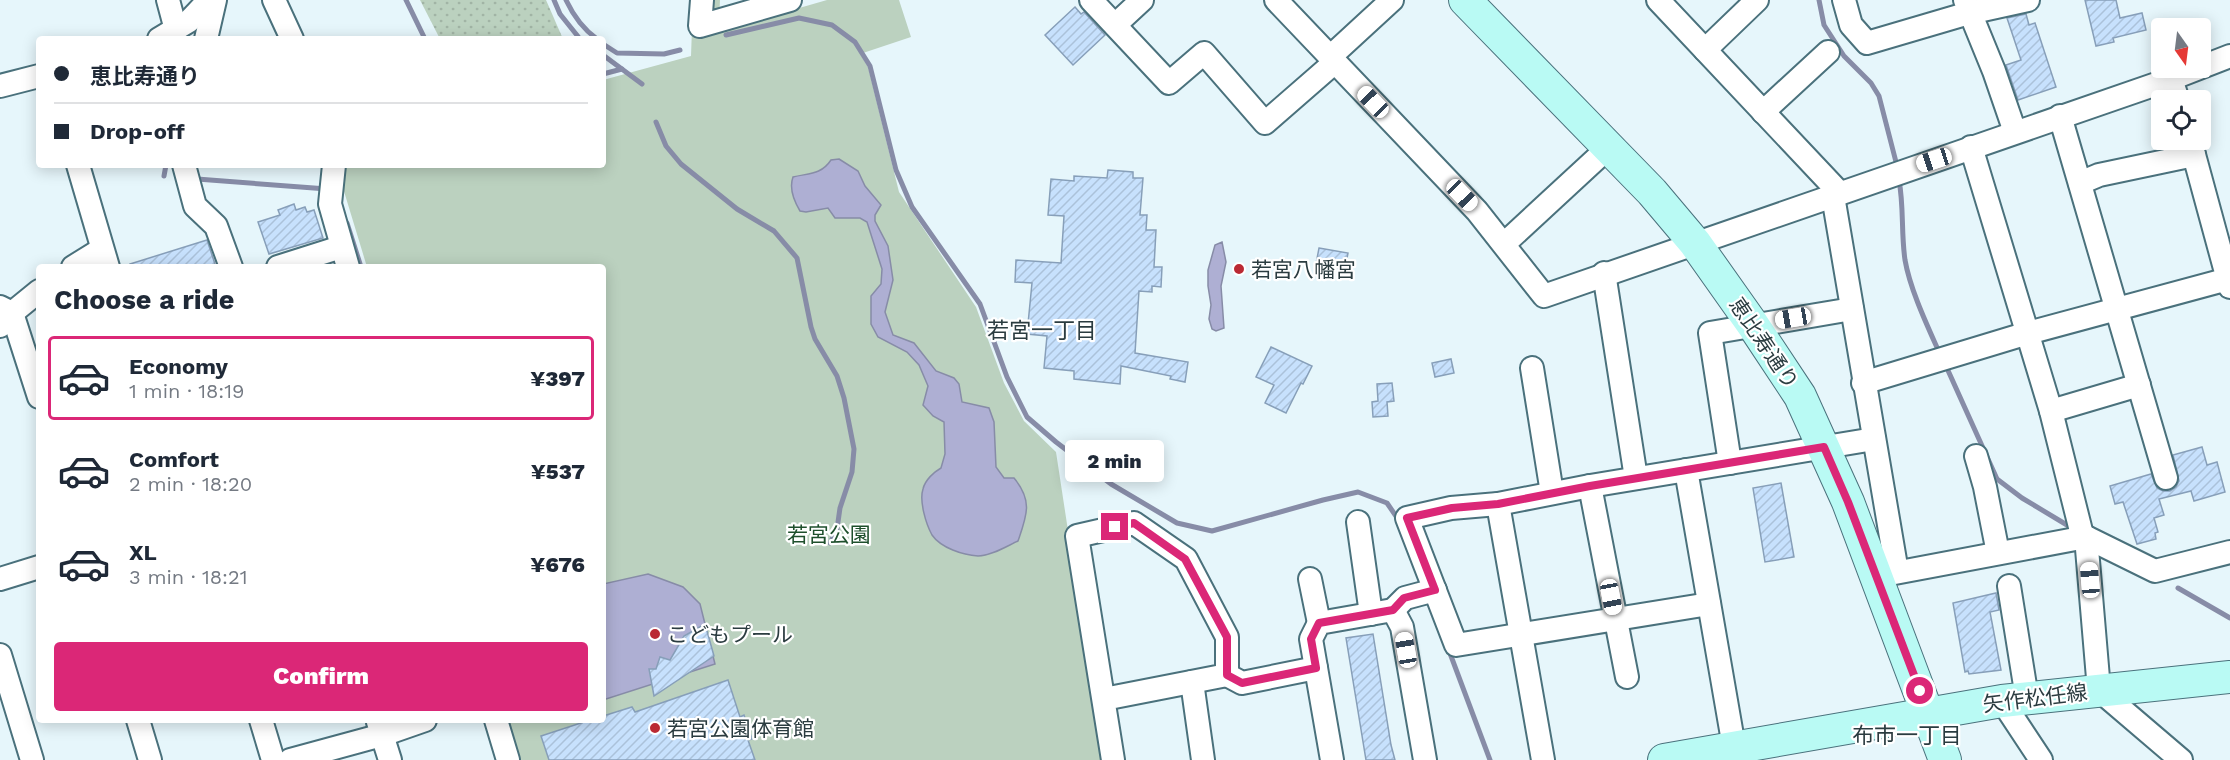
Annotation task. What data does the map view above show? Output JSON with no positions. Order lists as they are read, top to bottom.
{
  "streets": {
    "street": ["恵比寿通り", "矢作松任線"]
  },
  "crossings": [
    ["恵比寿通り", "矢作松任線"]
  ],
  "districts": ["若宮一丁目", "布市一丁目"],
  "parks": ["若宮公園"],
  "places": ["若宮八幡宮", "こどもプール", "若宮公園体育館"],
  "north": "bottom",
  "page": {
    "banner": ["恵比寿通り", "Drop-off"],
    "heading": "Choose a ride",
    "list": [
      {
        "name": "Economy",
        "note": "1 min · 18:19",
        "value": "¥397"
      },
      {
        "name": "Comfort",
        "note": "2 min · 18:20",
        "value": "¥537"
      },
      {
        "name": "XL",
        "note": "3 min · 18:21",
        "value": "¥676"
      }
    ],
    "bubble": "2 min",
    "buttons": "Confirm"
  }
}
